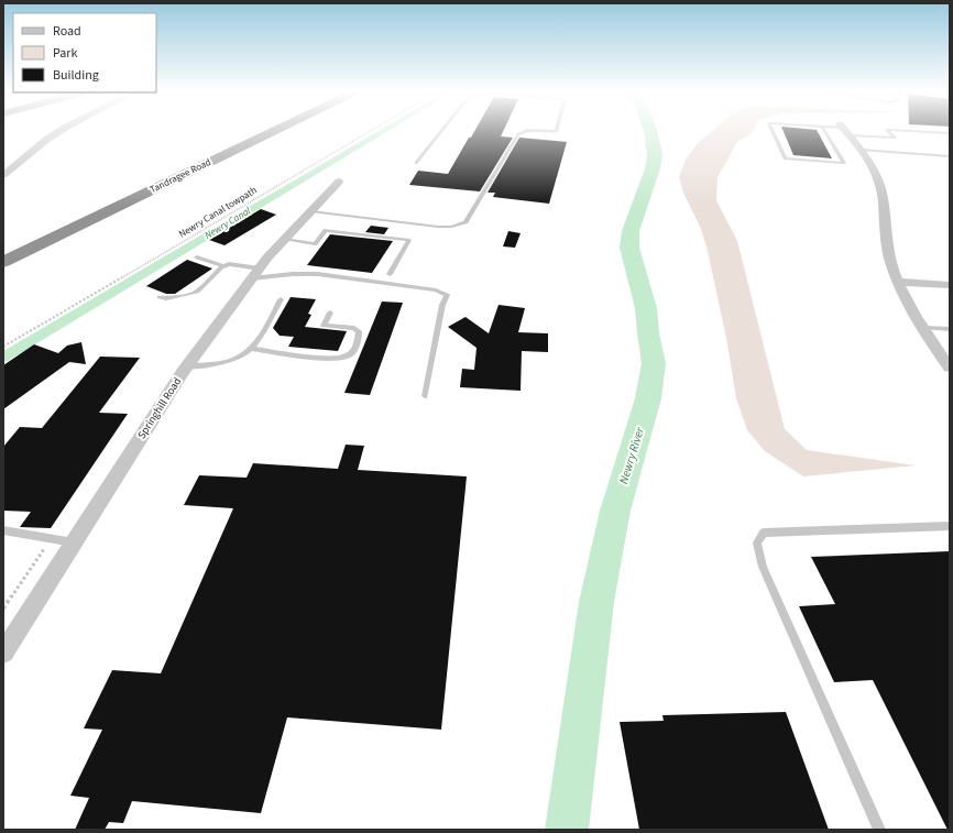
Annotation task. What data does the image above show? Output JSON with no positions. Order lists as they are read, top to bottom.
{
  "streets": {
    "highway": ["Tandragee Road"],
    "street": ["Springhill Road"],
    "path": ["Newry Canal towpath"]
  },
  "water": ["Newry Canal", "Newry River"],
  "legend": ["Road", "Park", "Building"]
}
